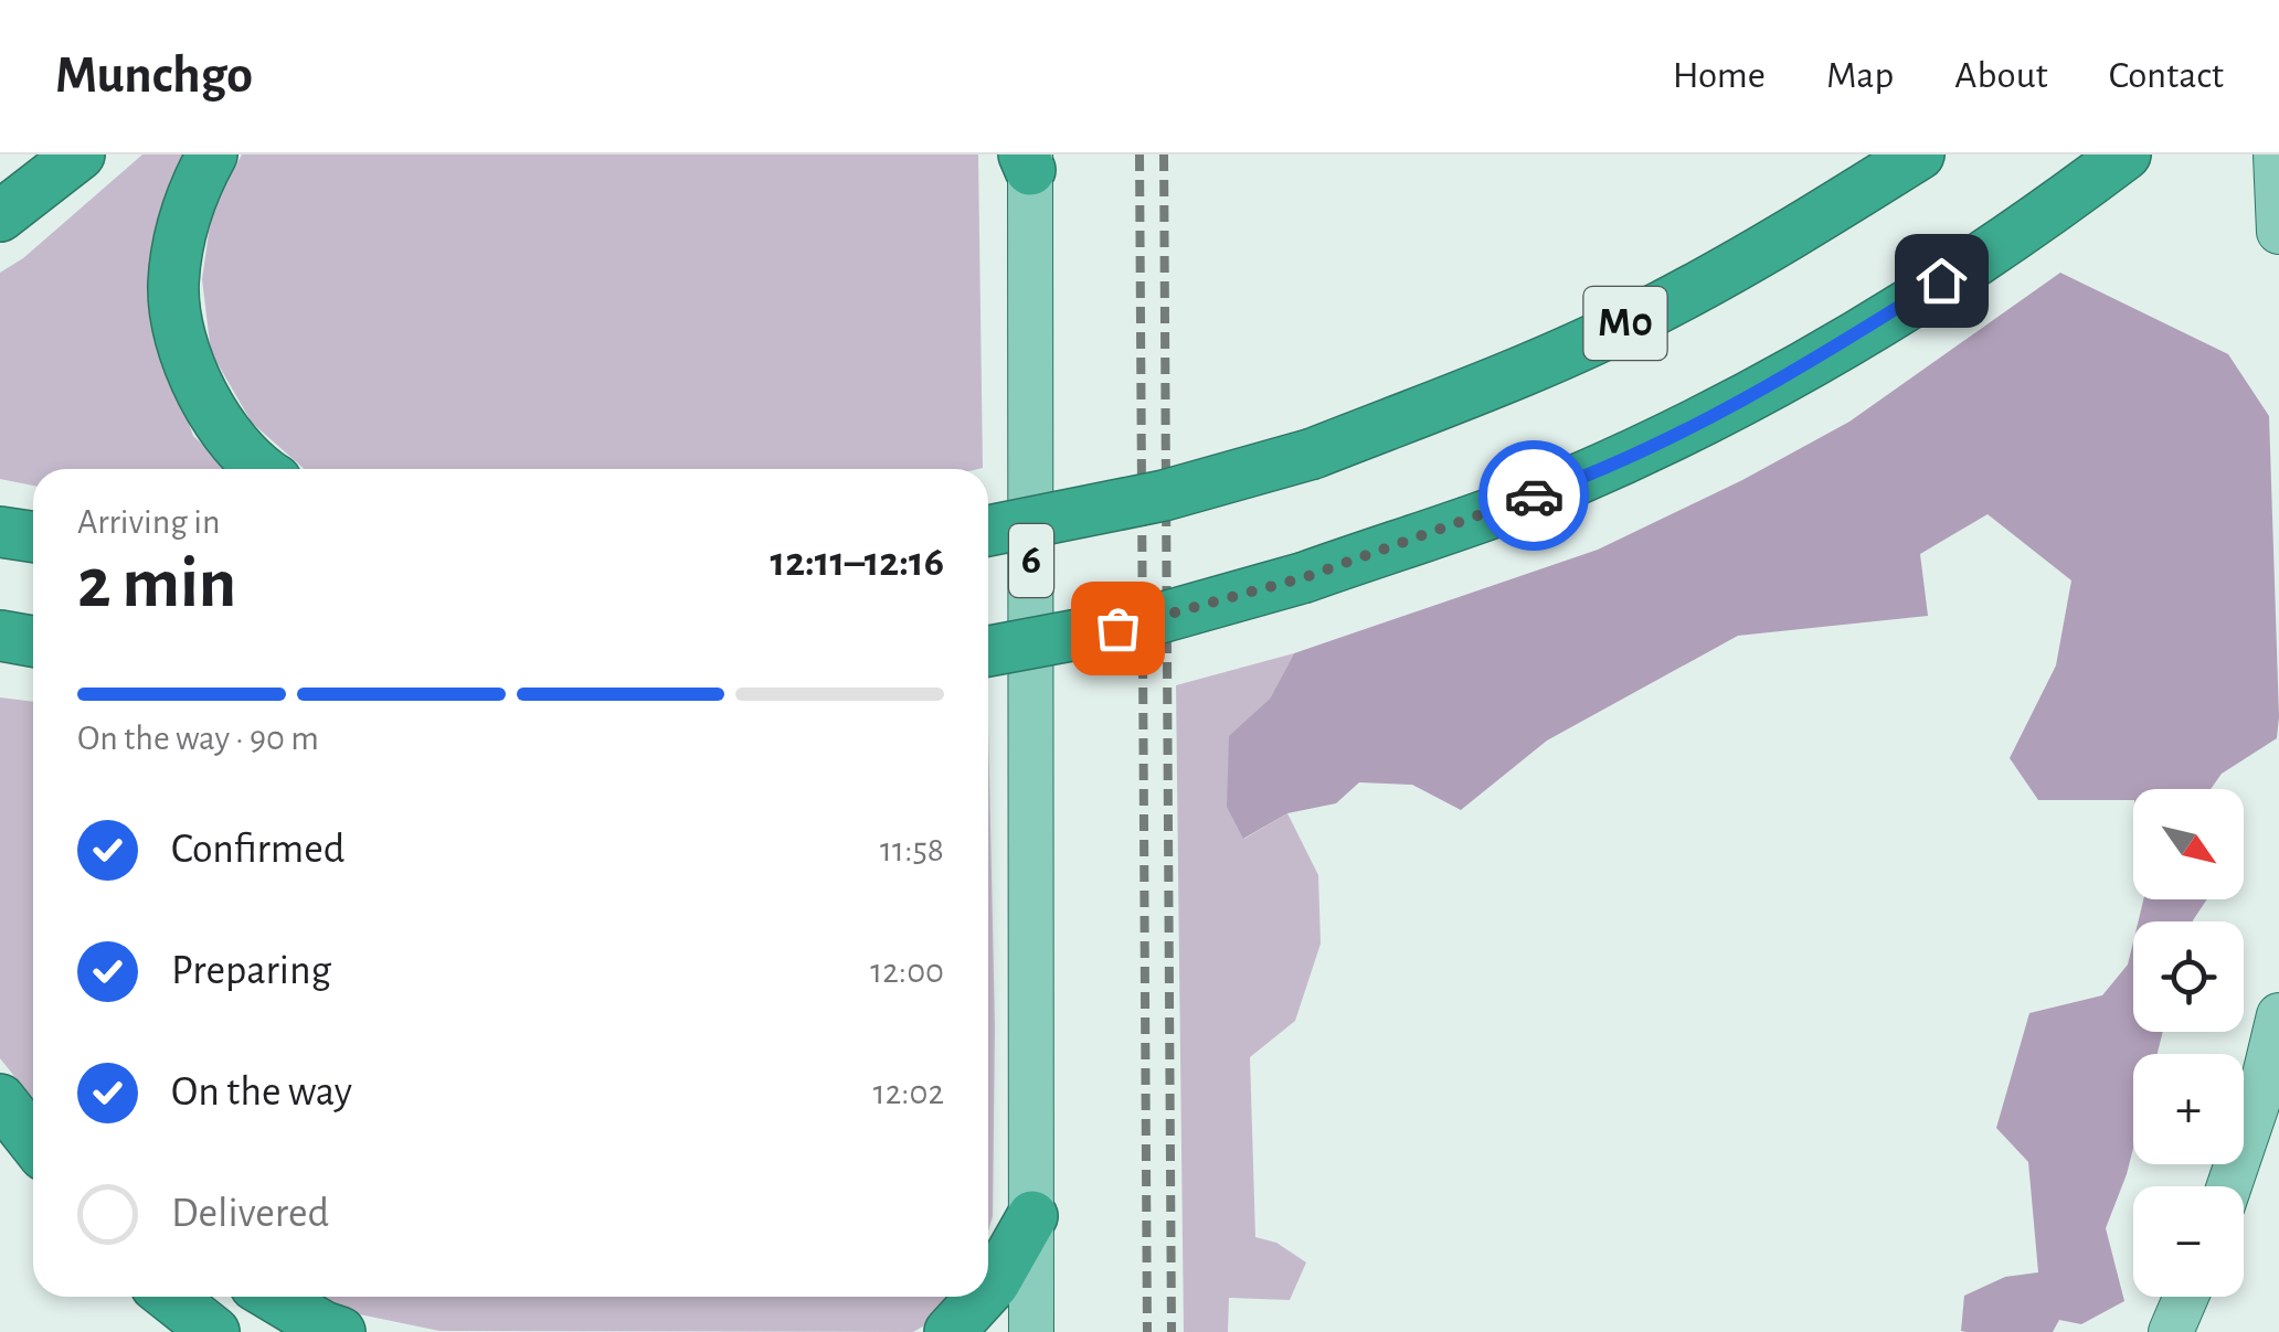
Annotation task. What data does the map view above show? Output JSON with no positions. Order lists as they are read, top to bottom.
{
  "streets": {
    "highway": ["M0"],
    "main road": ["6"]
  },
  "north": "bottom right",
  "page": {
    "header": "Munchgo",
    "nav": [
      "Home",
      "Map",
      "About",
      "Contact"
    ],
    "heading": ["2 min", "Arriving in", "12:11–12:16"],
    "bar": "On the way · 90 m",
    "map_buttons": ["+", "−"],
    "list": [
      ["Confirmed", "11:58"],
      ["Preparing", "12:00"],
      ["On the way", "12:02"],
      "Delivered"
    ]
  }
}
